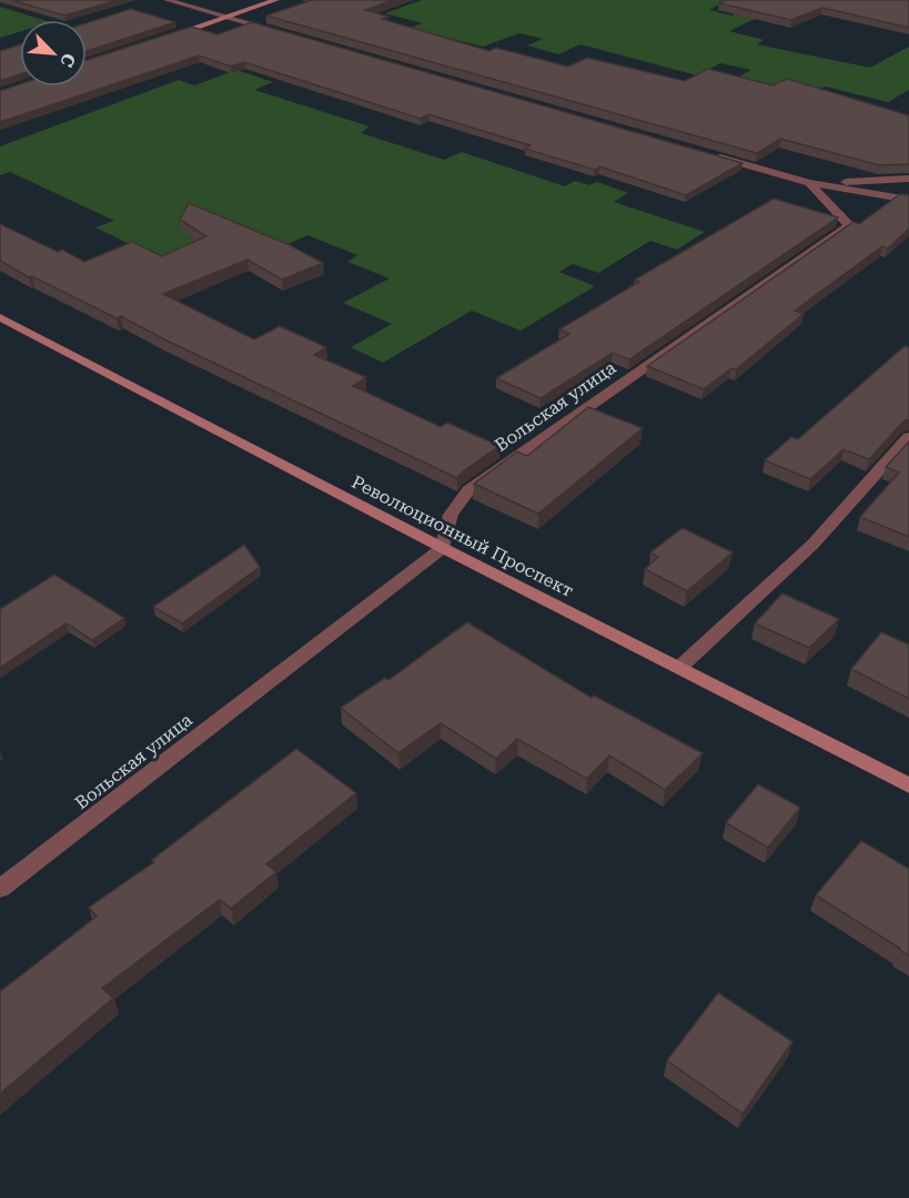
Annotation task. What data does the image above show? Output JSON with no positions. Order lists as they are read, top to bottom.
{
  "streets": {
    "street": ["Вольская улица", "Революционный Проспект"]
  },
  "crossings": [
    ["Вольская улица", "Революционный Проспект"]
  ],
  "north": "bottom right"
}
